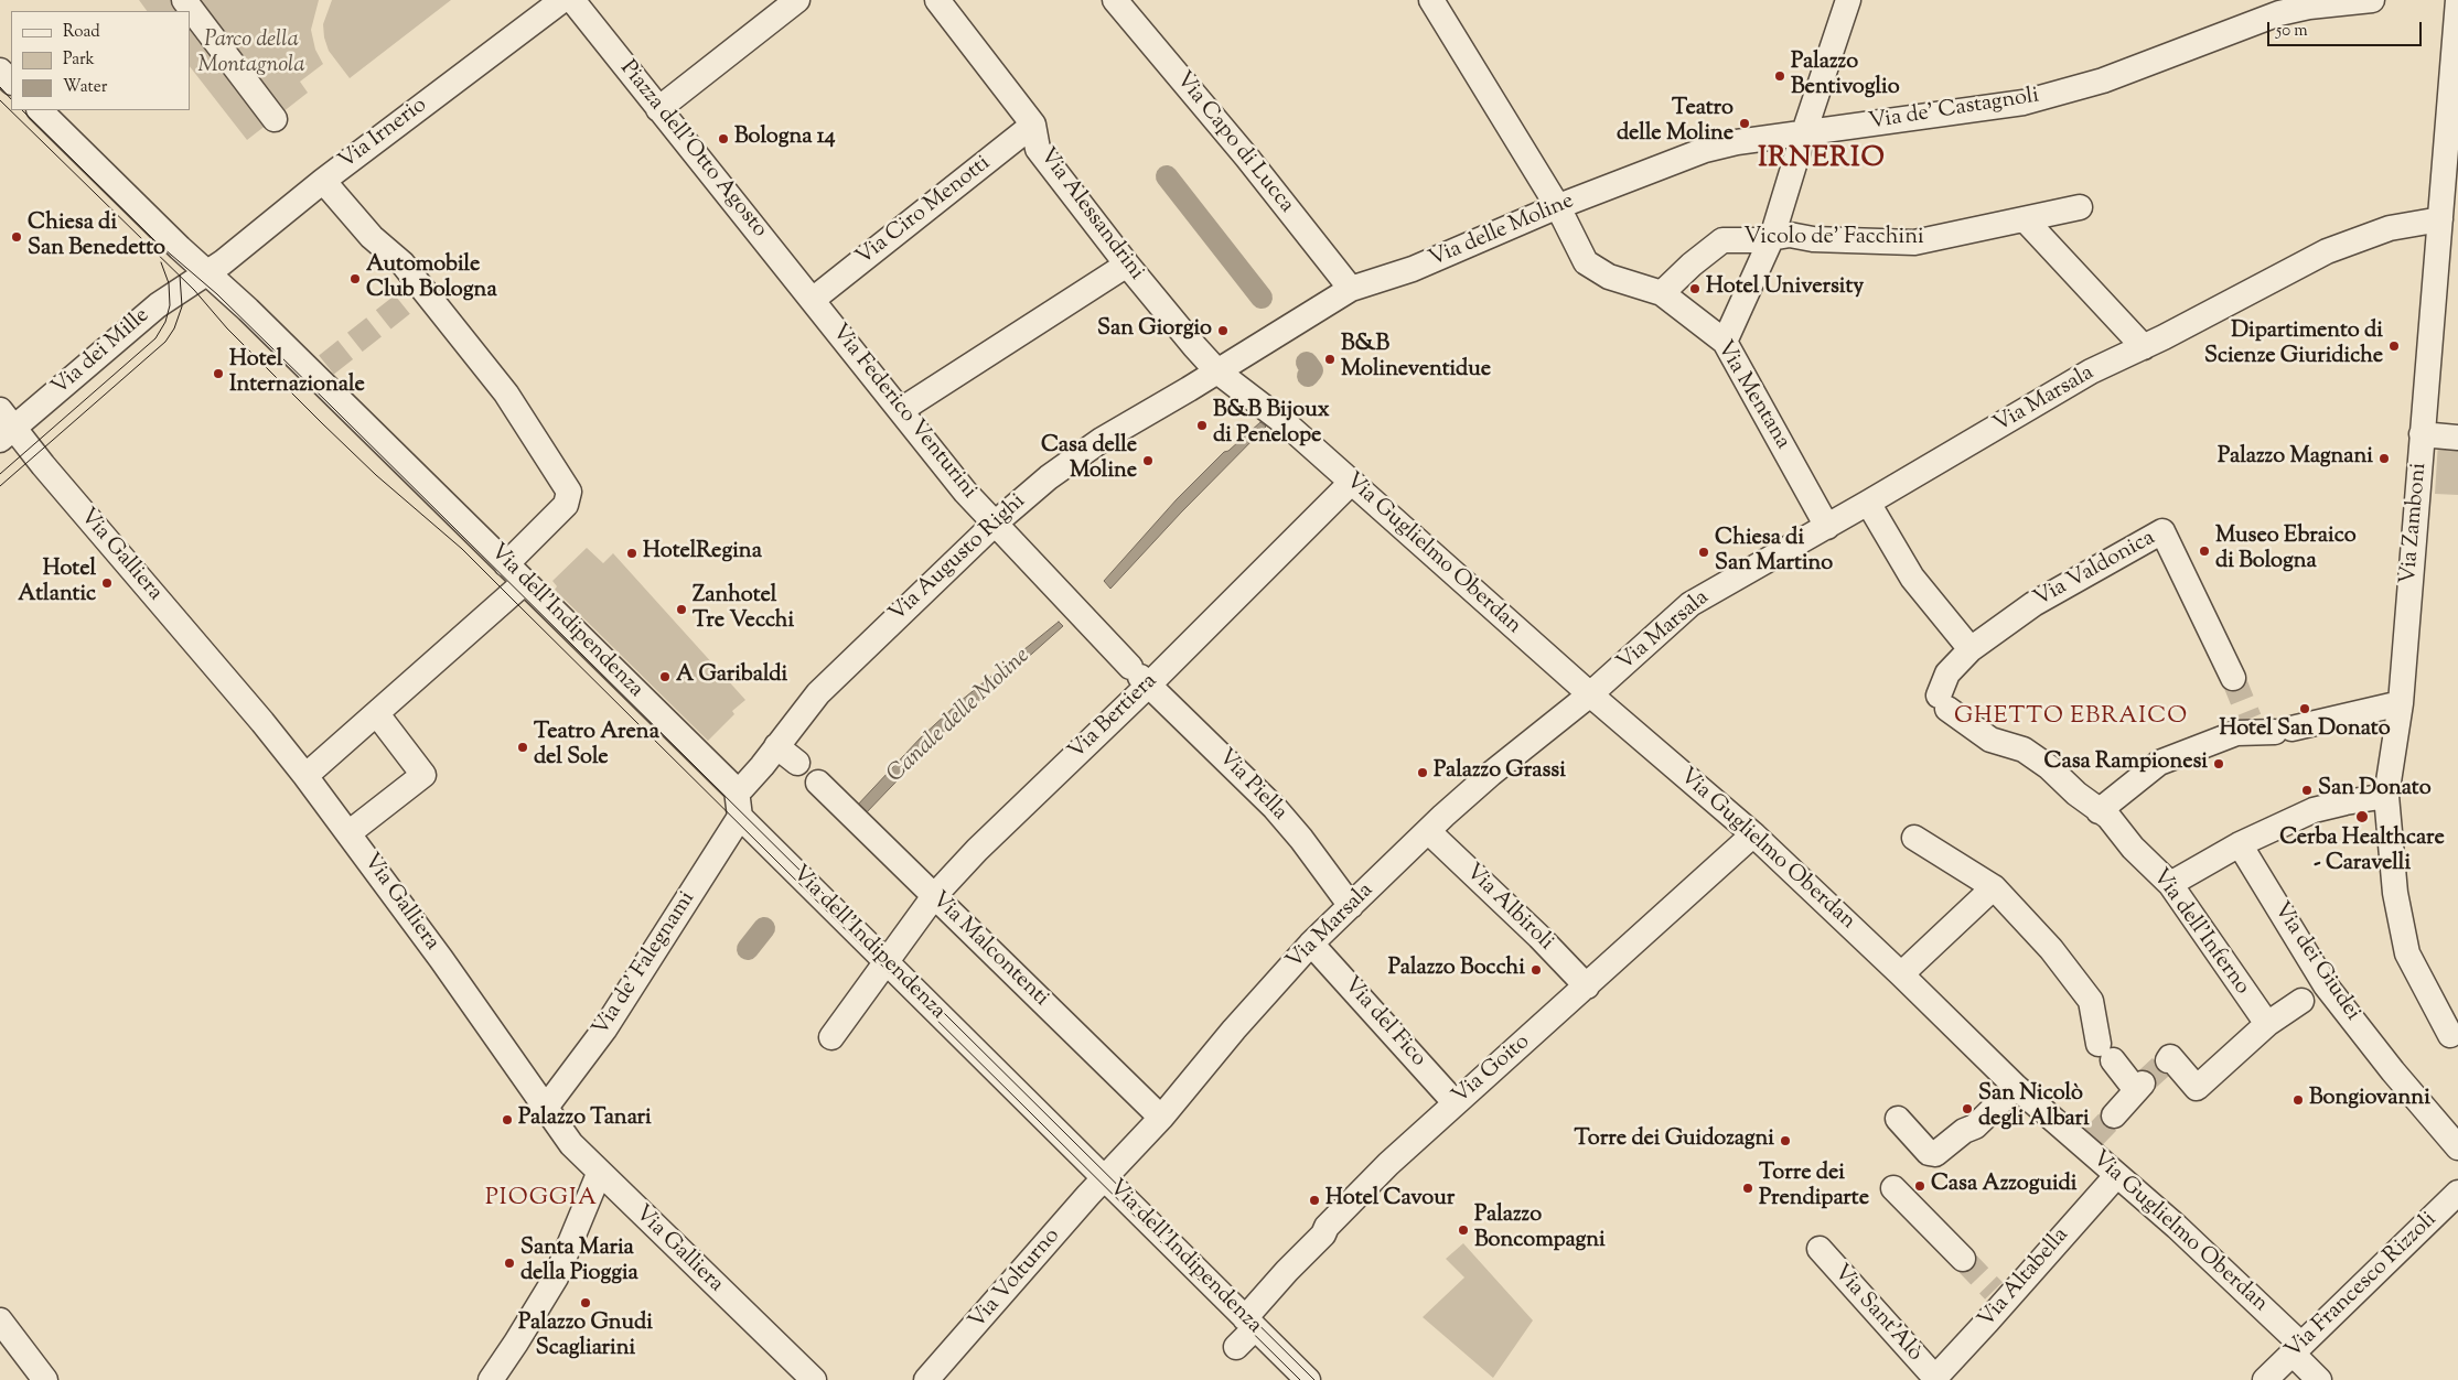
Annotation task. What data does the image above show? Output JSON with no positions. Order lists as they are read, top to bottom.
{
  "streets": {
    "street": [
      "Via de' Castagnoli",
      "Via Irnerio",
      "Via Capo di Lucca",
      "Piazza dell'Otto Agosto",
      "Via Ciro Menotti",
      "Via Alessandrini",
      "Via delle Moline",
      "Vicolo de' Facchini",
      "Via dei Mille",
      "Via Mentana",
      "Via Marsala",
      "Via Federico Venturini",
      "Via Zamboni",
      "Via Guglielmo Oberdan",
      "Via Galliera",
      "Via Augusto Righi",
      "Via Valdonica",
      "Via dell'Indipendenza",
      "Via Bertiera",
      "Via Piella",
      "Via Albiroli",
      "Via dell'Inferno",
      "Via Malcontenti",
      "Via dei Giudei",
      "Via de' Falegnami",
      "Via del Fico",
      "Via Goito",
      "Via Altabella",
      "Via Volturno",
      "Via Francesco Rizzoli",
      "Via Sant'Alò"
    ]
  },
  "crossings": [
    ["Via de' Castagnoli", "Via delle Moline"],
    ["Via Irnerio", "Via dei Mille"],
    ["Via Irnerio", "Via dell'Indipendenza"],
    ["Via Capo di Lucca", "Via delle Moline"],
    ["Piazza dell'Otto Agosto", "Via Ciro Menotti"],
    ["Piazza dell'Otto Agosto", "Via Federico Venturini"],
    ["Via Ciro Menotti", "Via Alessandrini"],
    ["Via Ciro Menotti", "Via Federico Venturini"],
    ["Via Alessandrini", "Via delle Moline"],
    ["Via Alessandrini", "Via Guglielmo Oberdan"],
    ["Via Alessandrini", "Via Augusto Righi"],
    ["Via delle Moline", "Via Mentana"],
    ["Via delle Moline", "Via Guglielmo Oberdan"],
    ["Via delle Moline", "Via Augusto Righi"],
    ["Vicolo de' Facchini", "Via Mentana"],
    ["Via dei Mille", "Via Galliera"],
    ["Via dei Mille", "Via dell'Indipendenza"],
    ["Via Mentana", "Via Marsala"],
    ["Via Marsala", "Via Zamboni"],
    ["Via Marsala", "Via Guglielmo Oberdan"],
    ["Via Marsala", "Via dell'Indipendenza"],
    ["Via Marsala", "Via Piella"],
    ["Via Marsala", "Via Albiroli"],
    ["Via Marsala", "Via Malcontenti"],
    ["Via Marsala", "Via del Fico"],
    ["Via Marsala", "Via Volturno"],
    ["Via Federico Venturini", "Via Augusto Righi"],
    ["Via Federico Venturini", "Via Piella"],
    ["Via Guglielmo Oberdan", "Via Augusto Righi"],
    ["Via Guglielmo Oberdan", "Via Bertiera"],
    ["Via Guglielmo Oberdan", "Via Goito"],
    ["Via Guglielmo Oberdan", "Via Altabella"],
    ["Via Guglielmo Oberdan", "Via Francesco Rizzoli"],
    ["Via Galliera", "Via de' Falegnami"],
    ["Via Augusto Righi", "Via dell'Indipendenza"],
    ["Via Augusto Righi", "Via Piella"],
    ["Via Valdonica", "Via dell'Inferno"],
    ["Via dell'Indipendenza", "Via Bertiera"],
    ["Via dell'Indipendenza", "Via de' Falegnami"],
    ["Via dell'Indipendenza", "Via Goito"],
    ["Via dell'Indipendenza", "Via Volturno"],
    ["Via Bertiera", "Via Piella"],
    ["Via Bertiera", "Via Malcontenti"],
    ["Via Albiroli", "Via Goito"],
    ["Via del Fico", "Via Goito"],
    ["Via Altabella", "Via Sant'Alò"]
  ],
  "districts": ["IRNERIO", "GHETTO EBRAICO", "PIOGGIA"],
  "water": ["Canale delle Moline"],
  "parks": ["Parco della Montagnola"],
  "places": [
    "Palazzo Bentivoglio",
    "Teatro delle Moline",
    "Bologna 14",
    "Chiesa di San Benedetto",
    "Automobile Club Bologna",
    "Hotel University",
    "San Giorgio",
    "Dipartimento di Scienze Giuridiche",
    "B&B Molineventidue",
    "Hotel Internazionale",
    "B&B Bijoux di Penelope",
    "Palazzo Magnani",
    "Casa delle Moline",
    "Museo Ebraico di Bologna",
    "Chiesa di San Martino",
    "HotelRegina",
    "Hotel Atlantic",
    "Zanhotel Tre Vecchi",
    "A Garibaldi",
    "Hotel San Donato",
    "Teatro Arena del Sole",
    "Casa Rampionesi",
    "Palazzo Grassi",
    "San Donato",
    "Cerba Healthcare - Caravelli",
    "Palazzo Bocchi",
    "Bongiovanni",
    "San Nicolò degli Albari",
    "Palazzo Tanari",
    "Torre dei Guidozagni",
    "Casa Azzoguidi",
    "Torre dei Prendiparte",
    "Hotel Cavour",
    "Palazzo Boncompagni",
    "Santa Maria della Pioggia",
    "Palazzo Gnudi Scagliarini"
  ],
  "legend": ["Road", "Park", "Water"],
  "scale_bar": "50 m"
}
